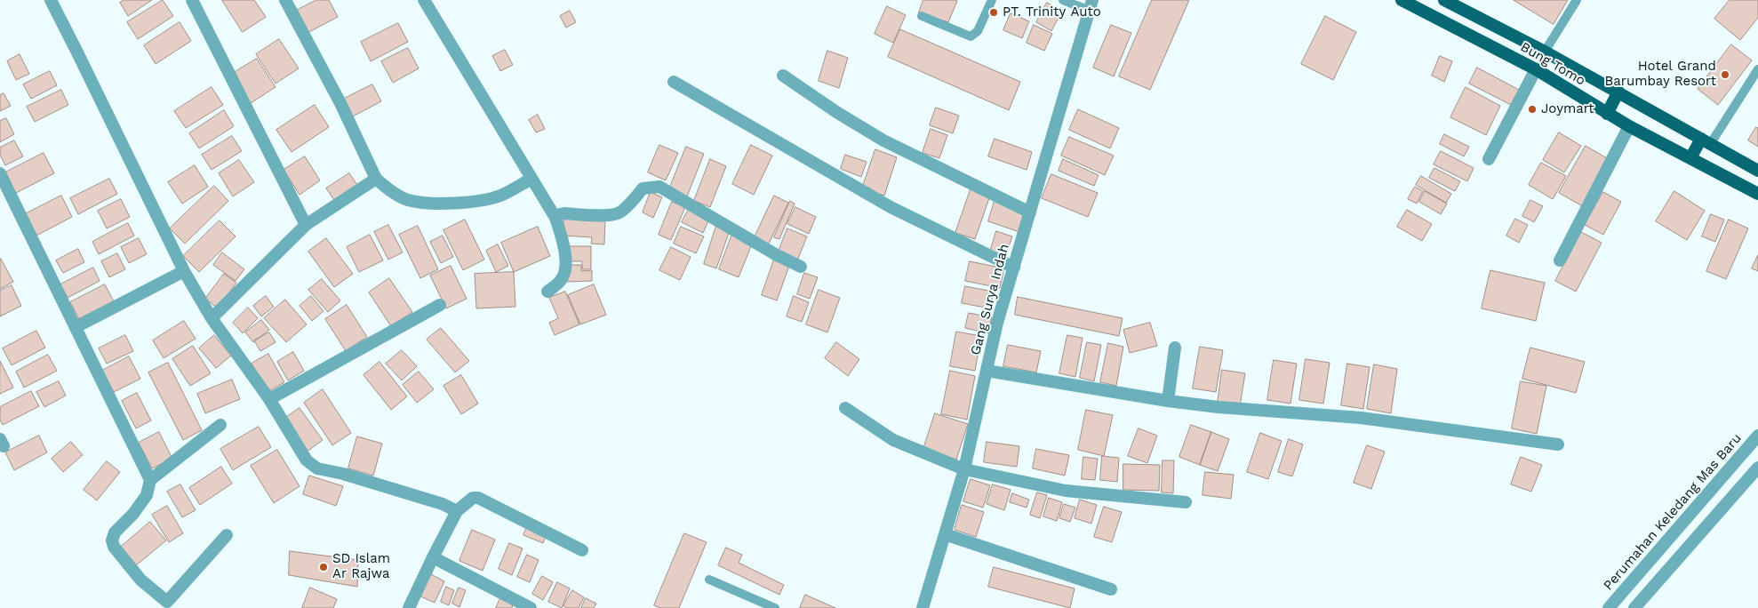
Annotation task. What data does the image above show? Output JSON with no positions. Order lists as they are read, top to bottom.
{
  "streets": {
    "main road": ["Bung Tomo"],
    "street": ["Gang Surya Indah", "Perumahan Keledang Mas Baru"]
  },
  "places": [
    "PT. Trinity Auto",
    "Hotel Grand Barumbay Resort",
    "Joymart",
    "SD Islam Ar Rajwa"
  ]
}
